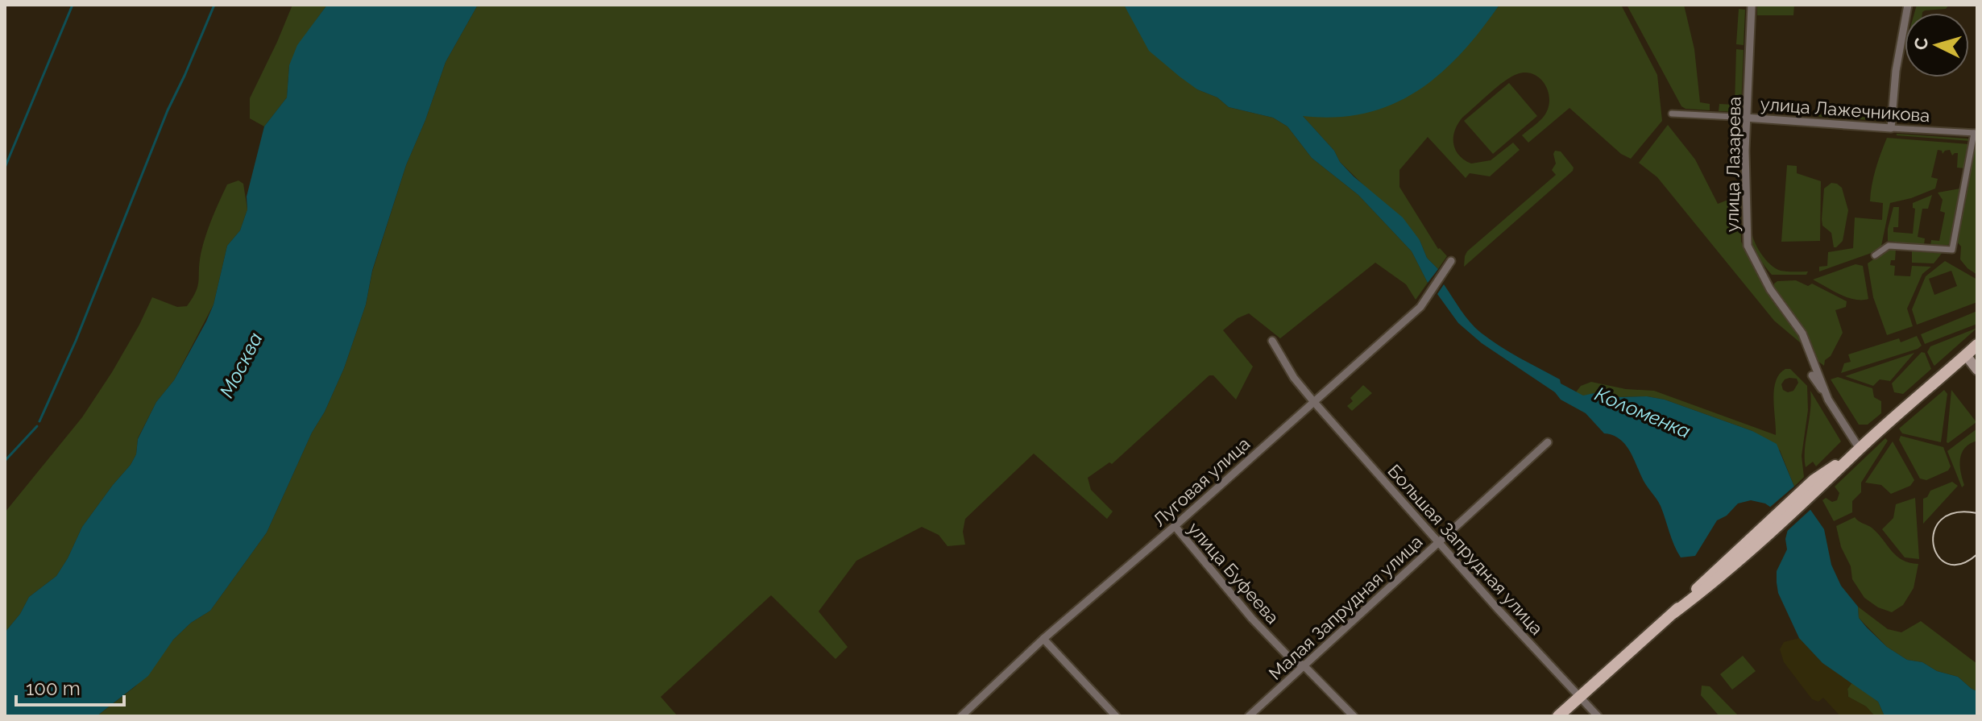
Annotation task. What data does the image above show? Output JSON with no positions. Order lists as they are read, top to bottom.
{
  "streets": {
    "street": [
      "улица Лажечникова",
      "улица Лазарева",
      "Луговая улица",
      "Большая Запрудная улица",
      "улица Буфеева",
      "Малая Запрудная улица"
    ]
  },
  "crossings": [
    ["улица Лажечникова", "улица Лазарева"],
    ["Луговая улица", "Большая Запрудная улица"],
    ["Луговая улица", "улица Буфеева"],
    ["Большая Запрудная улица", "Малая Запрудная улица"],
    ["улица Буфеева", "Малая Запрудная улица"]
  ],
  "water": ["Москва", "Коломенка"],
  "scale_bar": "100 m",
  "north": "left"
}
